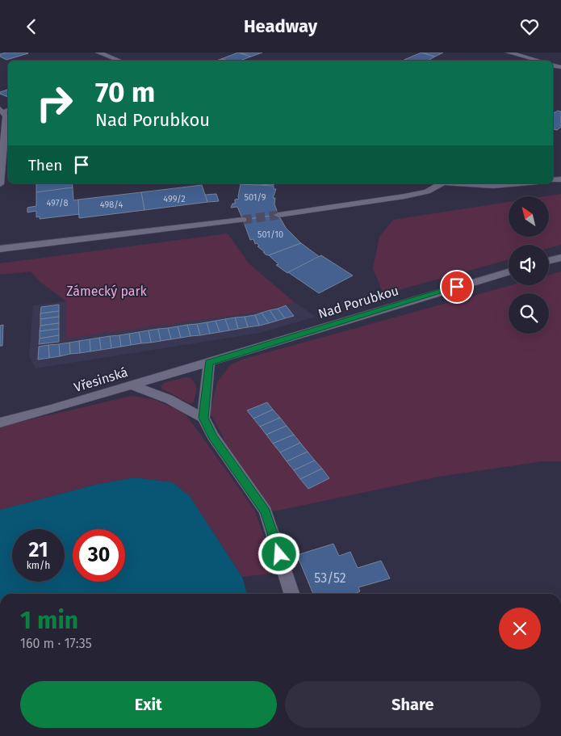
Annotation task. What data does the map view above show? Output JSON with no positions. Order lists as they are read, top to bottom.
{
  "streets": {
    "street": ["Nad Porubkou", "Vřesinská"]
  },
  "crossings": [
    ["Nad Porubkou", "Vřesinská"]
  ],
  "parks": ["Zámecký park"],
  "house_numbers": [
    "501/9",
    "499/2",
    "497/8",
    "498/4",
    "501/10",
    "53/52"
  ],
  "north": "top left",
  "page": {
    "header": "Headway",
    "turn": ["70 m", "Nad Porubkou"],
    "then": "Then",
    "speed": "21 km/h",
    "limit": "30",
    "heading": ["1 min", "160 m · 17:35"],
    "buttons": ["Exit", "Share"]
  }
}
